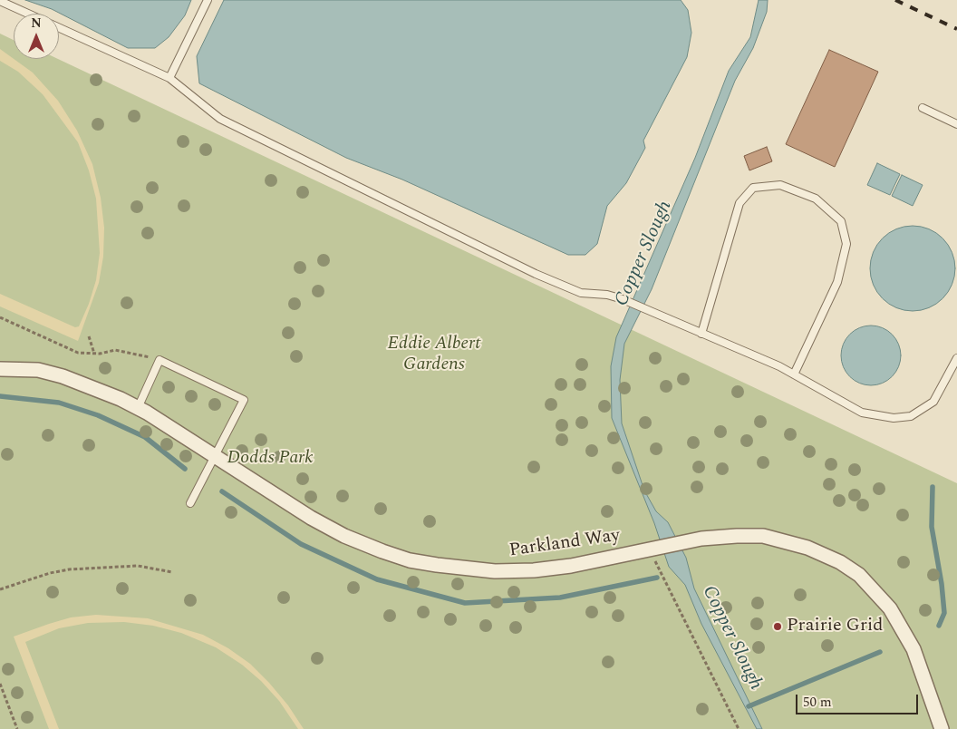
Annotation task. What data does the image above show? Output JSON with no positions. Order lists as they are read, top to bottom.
{
  "streets": {
    "street": ["Parkland Way"]
  },
  "water": ["Copper Slough"],
  "parks": ["Eddie Albert Gardens", "Dodds Park"],
  "places": ["Prairie Grid"],
  "scale_bar": "50 m",
  "north": "top"
}
